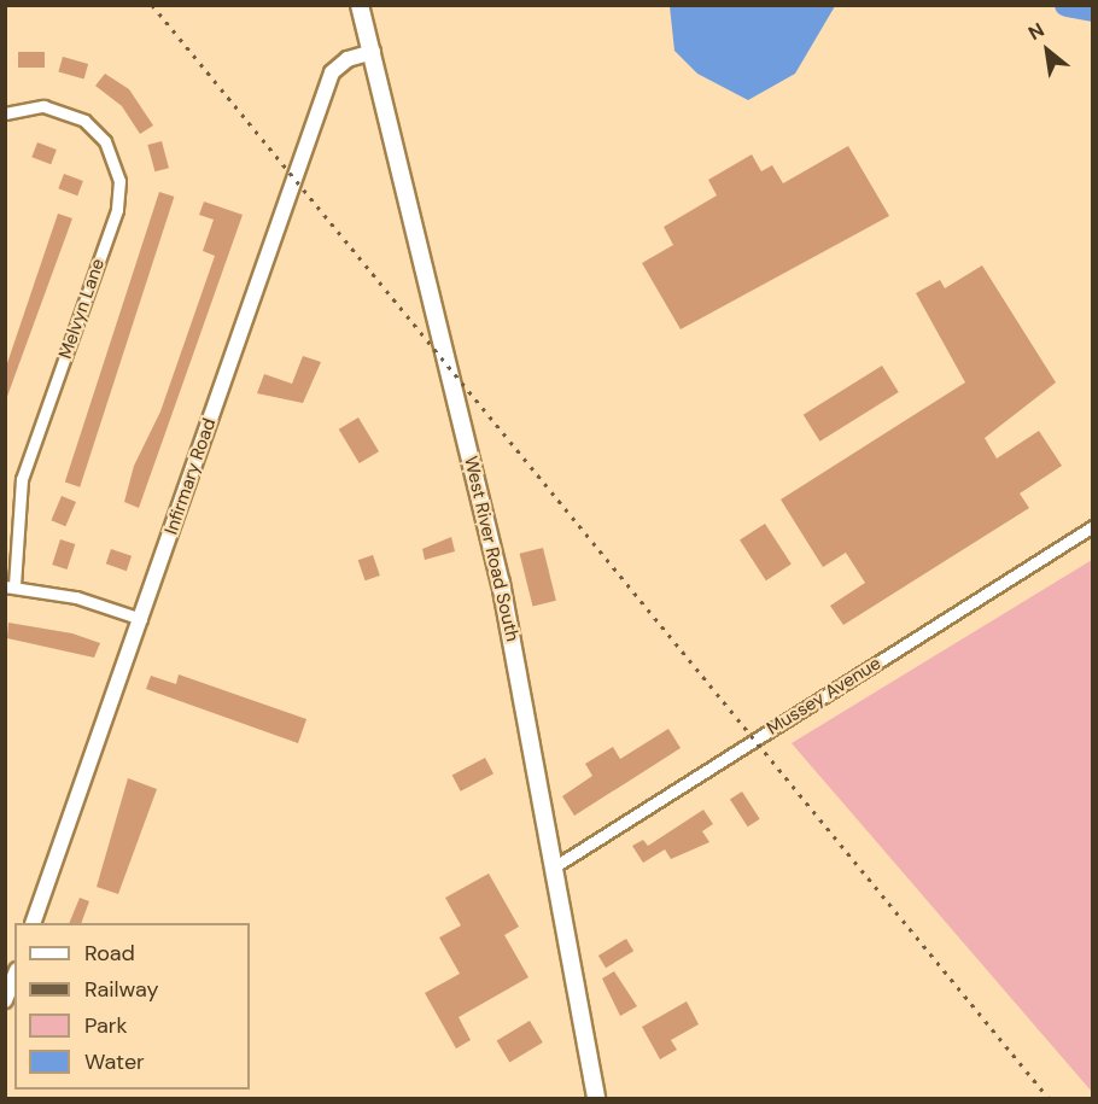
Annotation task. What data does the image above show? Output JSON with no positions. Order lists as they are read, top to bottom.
{
  "streets": {
    "main road": ["West River Road South"],
    "street": ["Melvyn Lane", "Infirmary Road", "Mussey Avenue"]
  },
  "crossings": [
    ["Infirmary Road", "West River Road South"],
    ["West River Road South", "Mussey Avenue"]
  ],
  "legend": [
    "Road",
    "Railway",
    "Park",
    "Water"
  ],
  "north": "top left"
}
